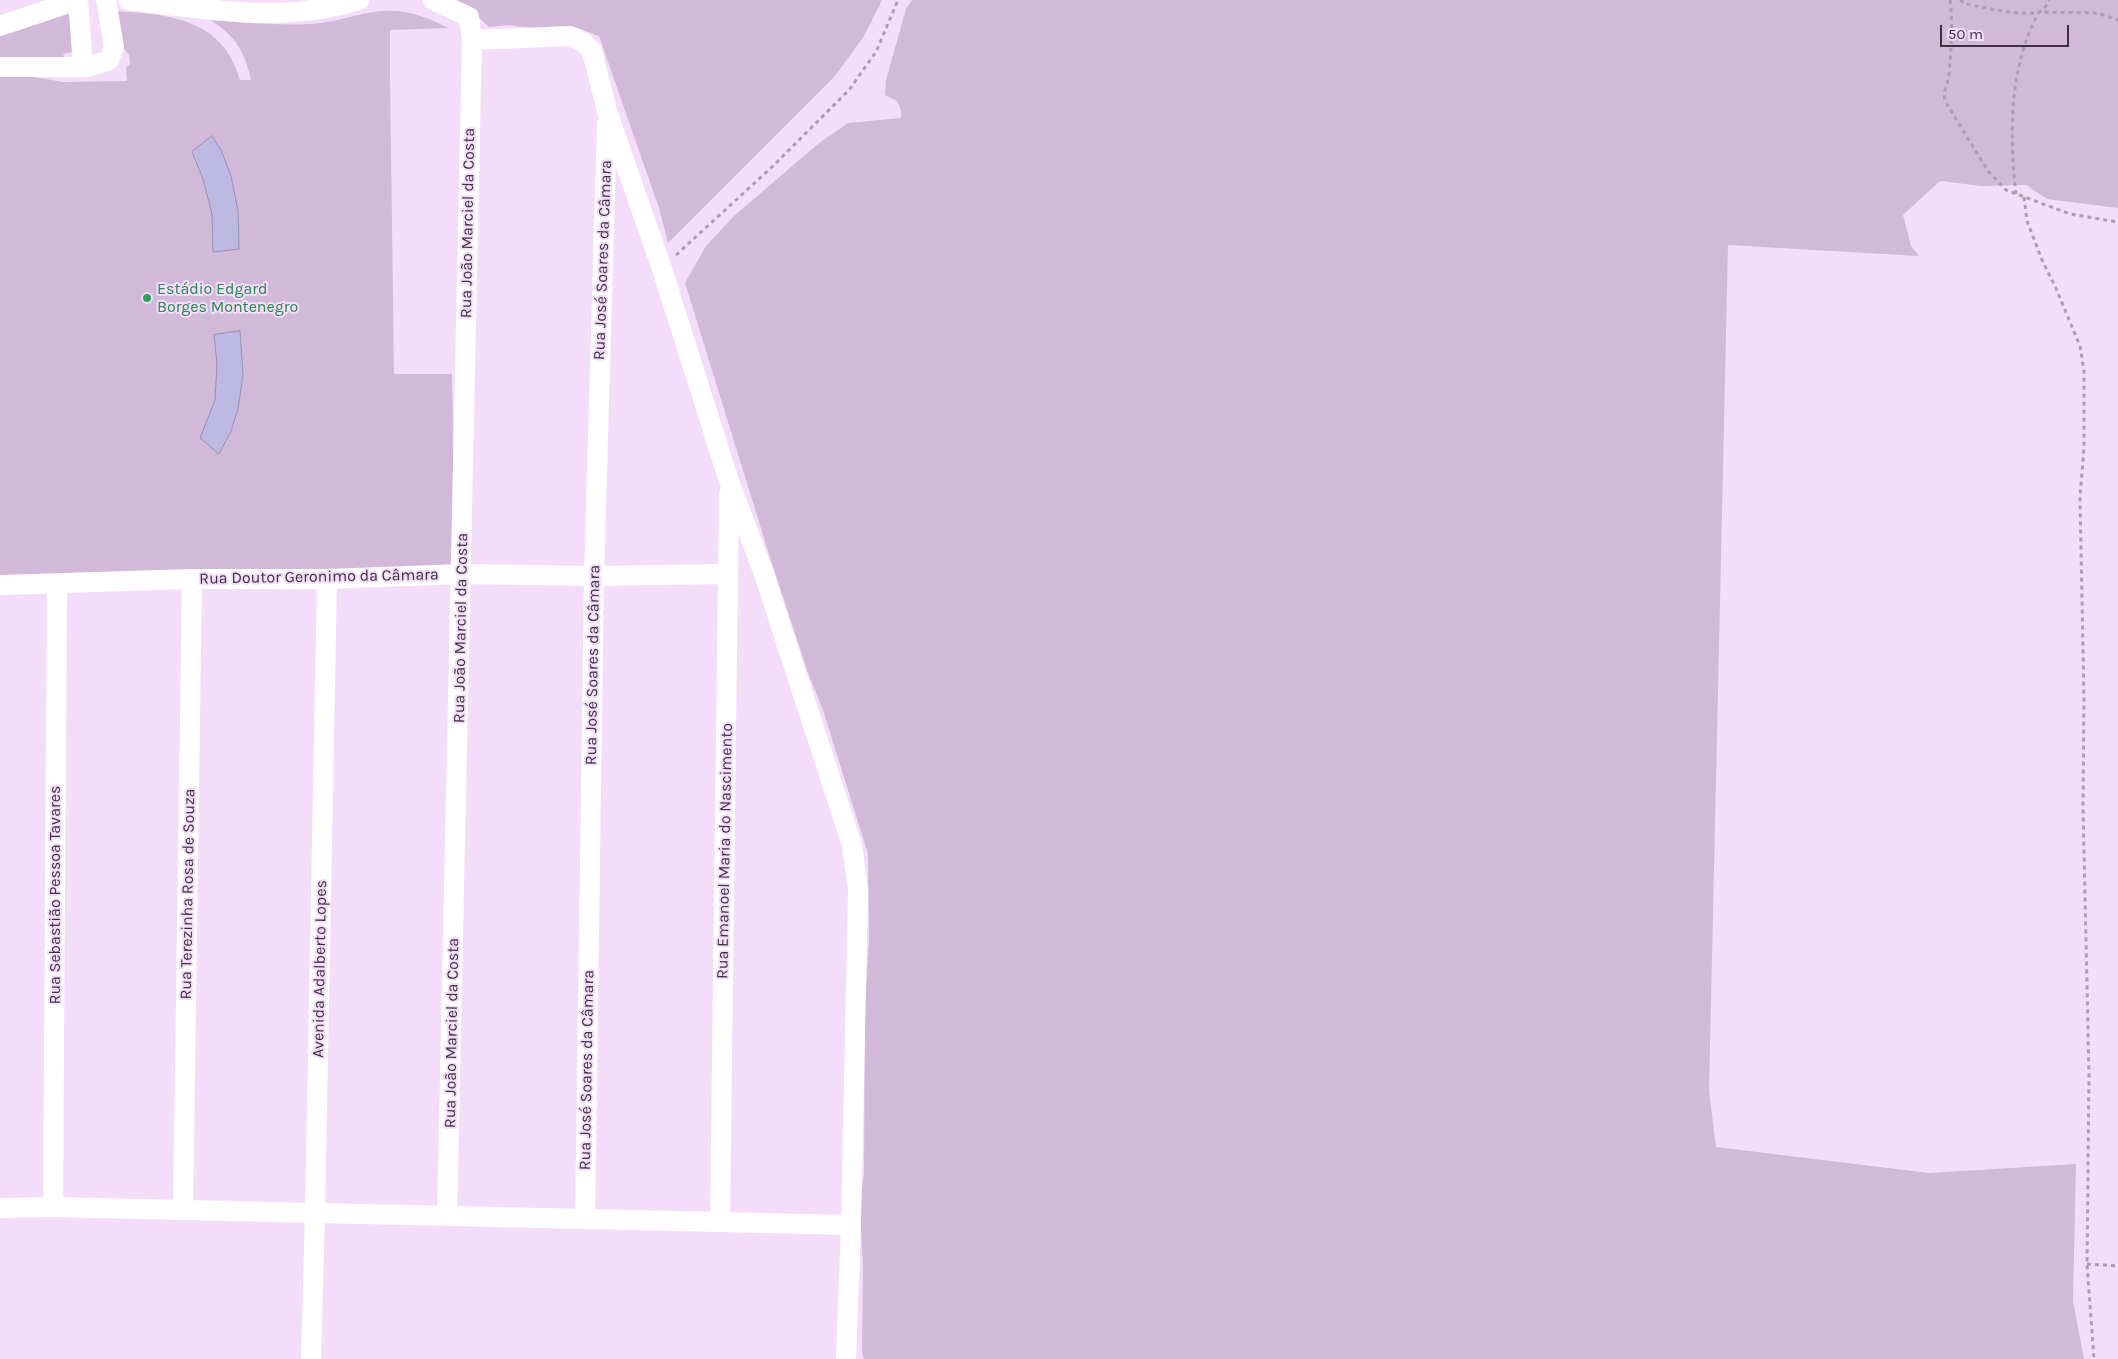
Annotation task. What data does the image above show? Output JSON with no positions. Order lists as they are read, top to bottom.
{
  "streets": {
    "street": [
      "Rua João Marciel da Costa",
      "Rua José Soares da Câmara",
      "Rua Doutor Geronimo da Câmara",
      "Rua Emanoel Maria do Nascimento",
      "Rua Terezinha Rosa de Souza",
      "Rua Sebastião Pessoa Tavares",
      "Avenida Adalberto Lopes"
    ]
  },
  "crossings": [
    ["Rua João Marciel da Costa", "Rua Doutor Geronimo da Câmara"],
    ["Rua José Soares da Câmara", "Rua Doutor Geronimo da Câmara"],
    ["Rua Doutor Geronimo da Câmara", "Rua Emanoel Maria do Nascimento"],
    ["Rua Doutor Geronimo da Câmara", "Rua Terezinha Rosa de Souza"],
    ["Rua Doutor Geronimo da Câmara", "Rua Sebastião Pessoa Tavares"],
    ["Rua Doutor Geronimo da Câmara", "Avenida Adalberto Lopes"]
  ],
  "places": ["Estádio Edgard Borges Montenegro"],
  "scale_bar": "50 m"
}
